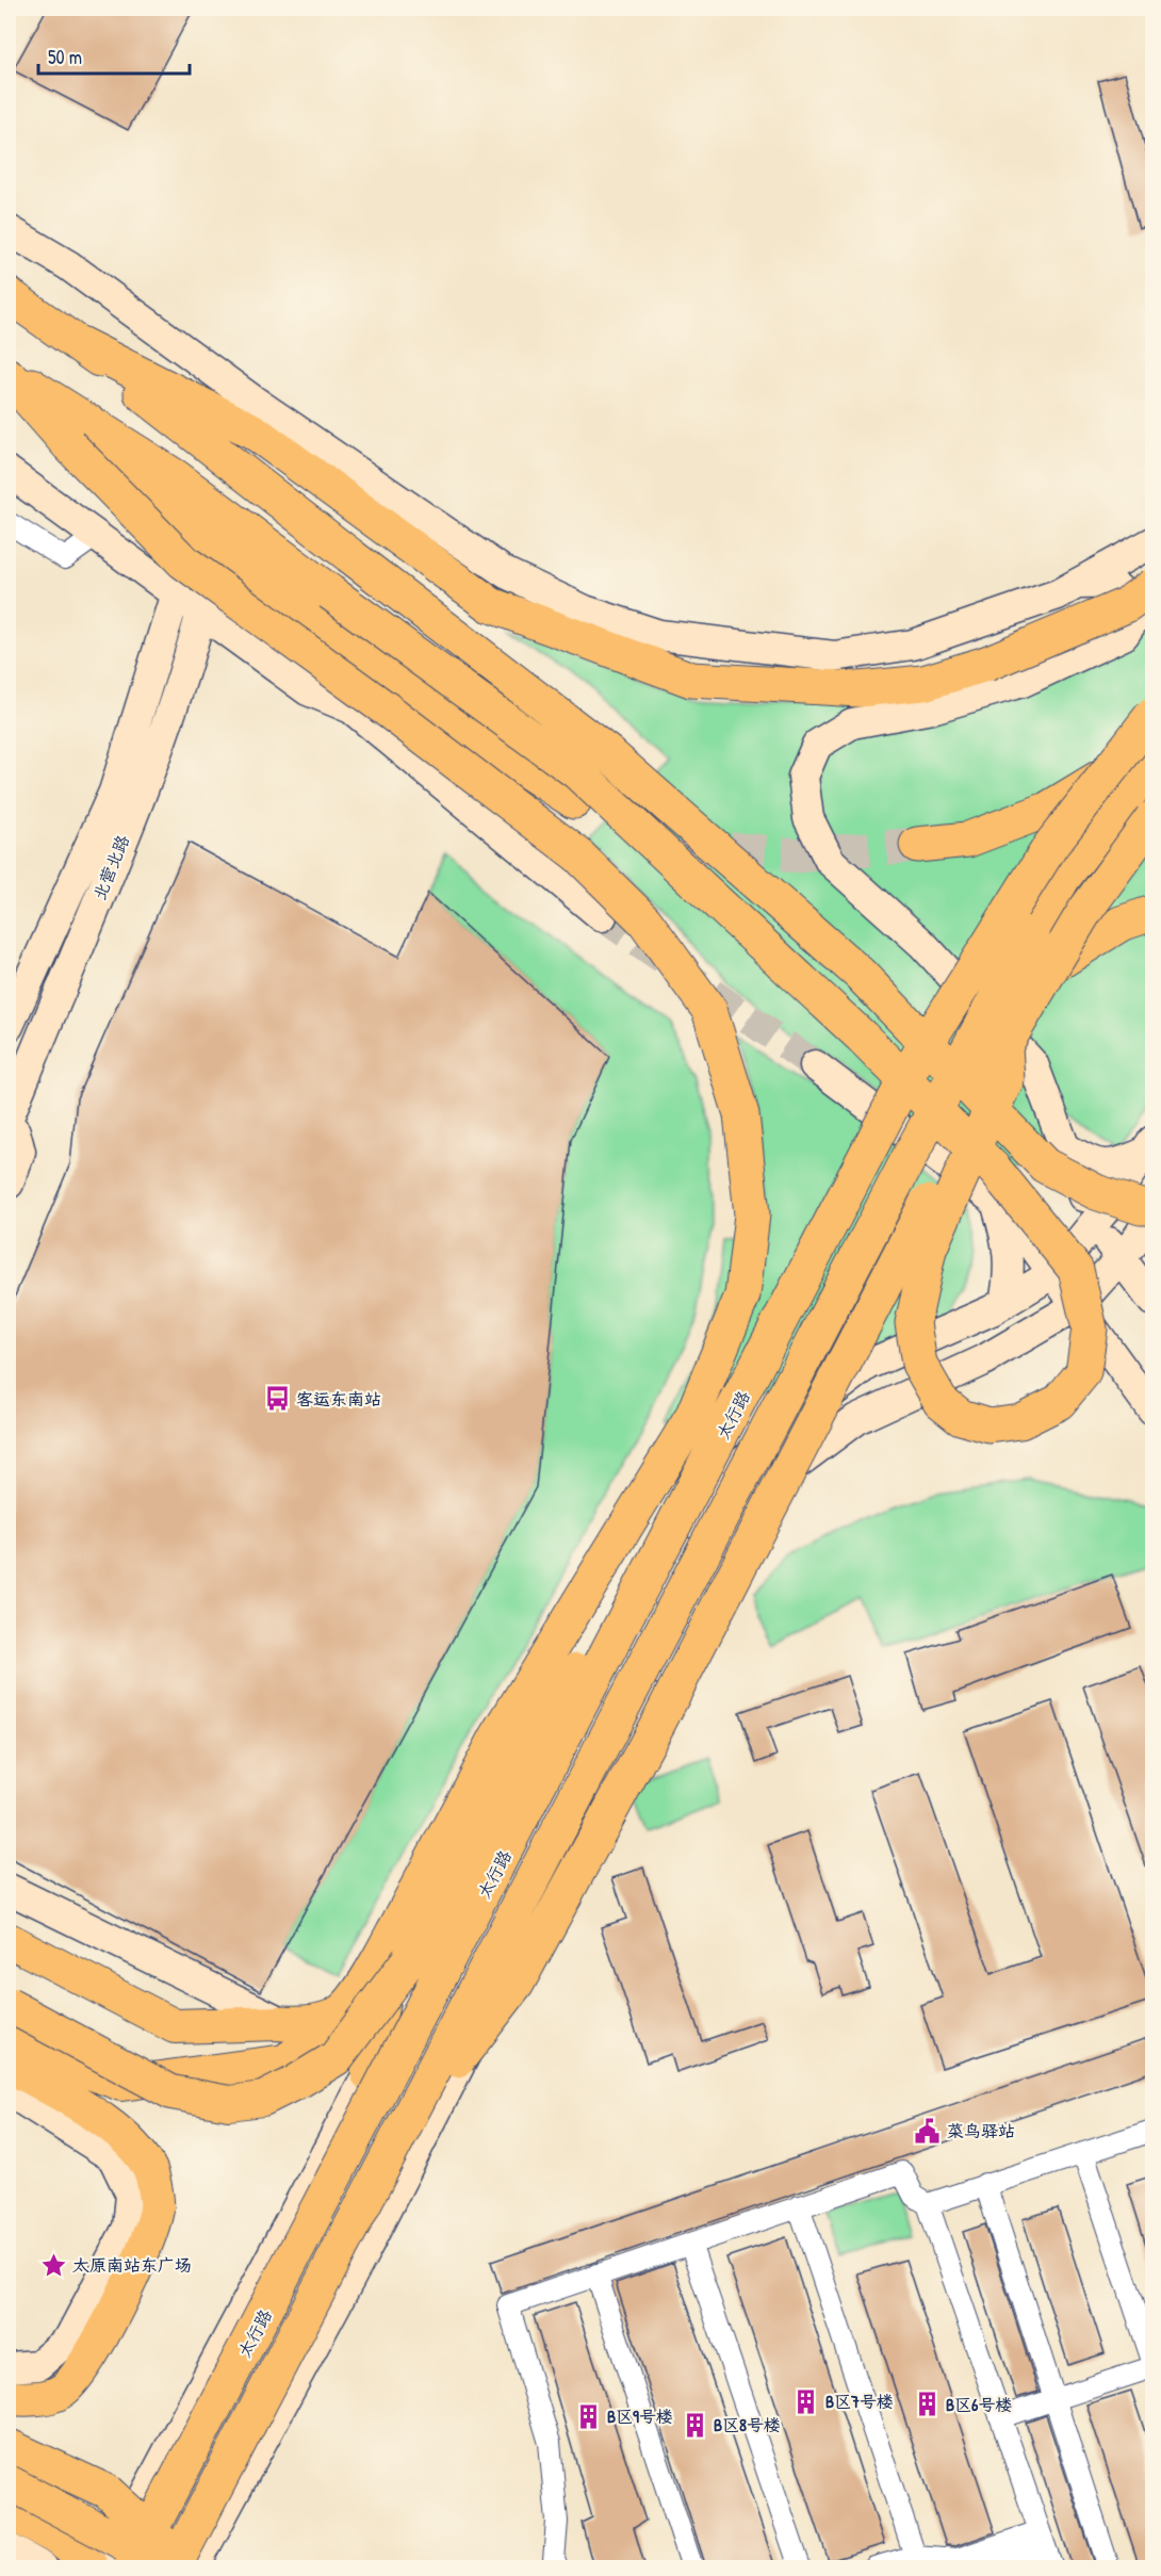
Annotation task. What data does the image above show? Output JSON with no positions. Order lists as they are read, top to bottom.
{
  "streets": {
    "highway": ["太行路"],
    "main road": ["北营北路"]
  },
  "places": {
    "bus stop": ["客运东南站"],
    "public building": ["菜鸟驿站"],
    "place": ["太原南站东广场"],
    "building": [
      "B区7号楼",
      "B区6号楼",
      "B区9号楼",
      "B区8号楼"
    ]
  },
  "scale_bar": "50 m"
}
